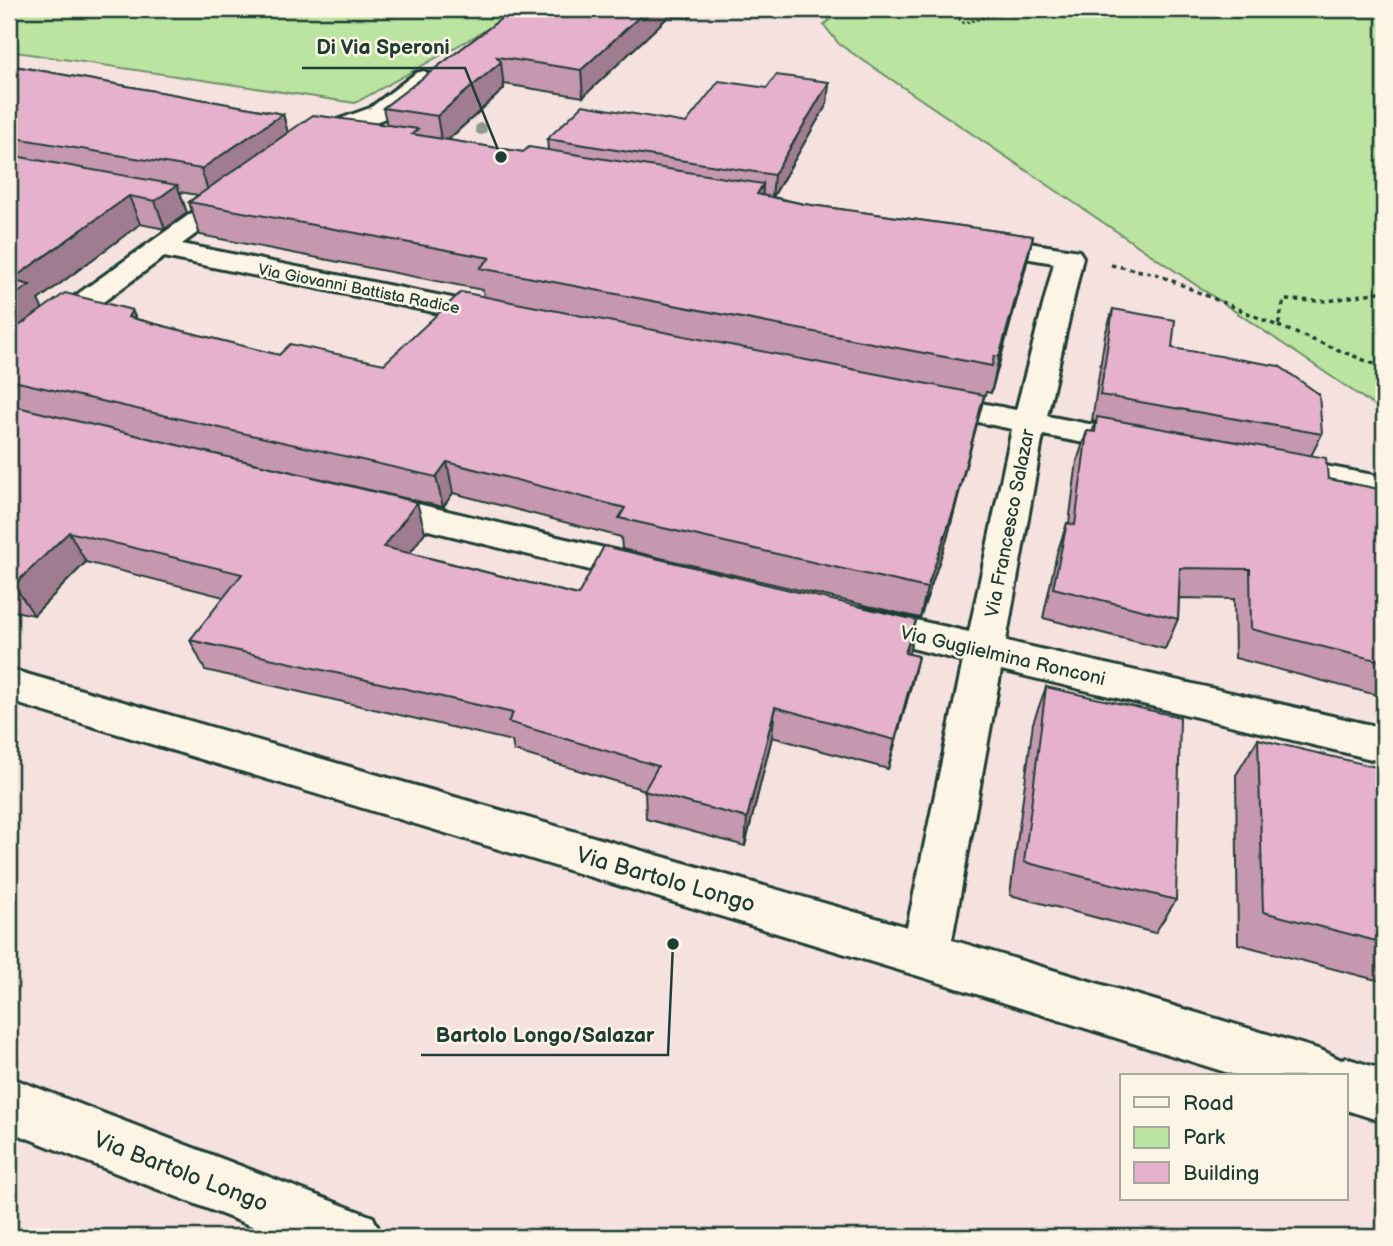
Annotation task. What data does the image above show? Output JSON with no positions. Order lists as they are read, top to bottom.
{
  "streets": {
    "street": [
      "Via Giovanni Battista Radice",
      "Via Francesco Salazar",
      "Via Guglielmina Ronconi",
      "Via Bartolo Longo"
    ]
  },
  "crossings": [
    ["Via Francesco Salazar", "Via Guglielmina Ronconi"],
    ["Via Francesco Salazar", "Via Bartolo Longo"]
  ],
  "places": ["Di Via Speroni", "Bartolo Longo/Salazar"],
  "legend": ["Road", "Park", "Building"]
}
